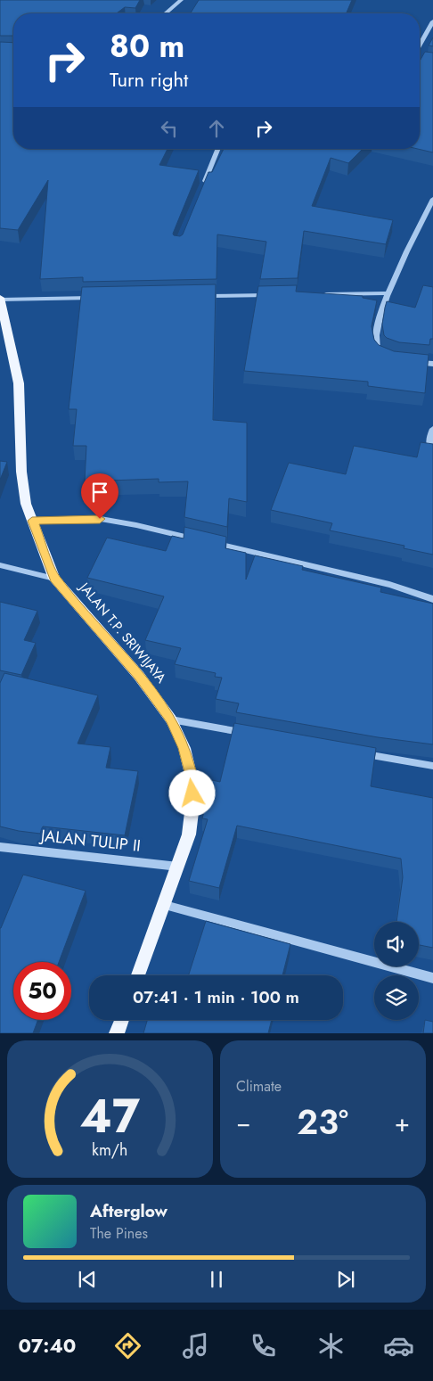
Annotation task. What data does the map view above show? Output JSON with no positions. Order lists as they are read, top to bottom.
{
  "streets": {
    "main road": ["JALAN T.P. SRIWIJAYA"],
    "street": ["JALAN TULIP II"]
  },
  "crossings": [
    ["JALAN T.P. SRIWIJAYA", "JALAN TULIP II"]
  ],
  "page": {
    "turn": ["80 m", "Turn right"],
    "limit": "50",
    "trip": "07:41 · 1 min · 100 m",
    "tile": "Climate",
    "heat": ["−", "23°", "+"],
    "song": ["Afterglow", "The Pines"],
    "tabs": "07:40",
    "gauge": ["47", "km/h"]
  }
}
